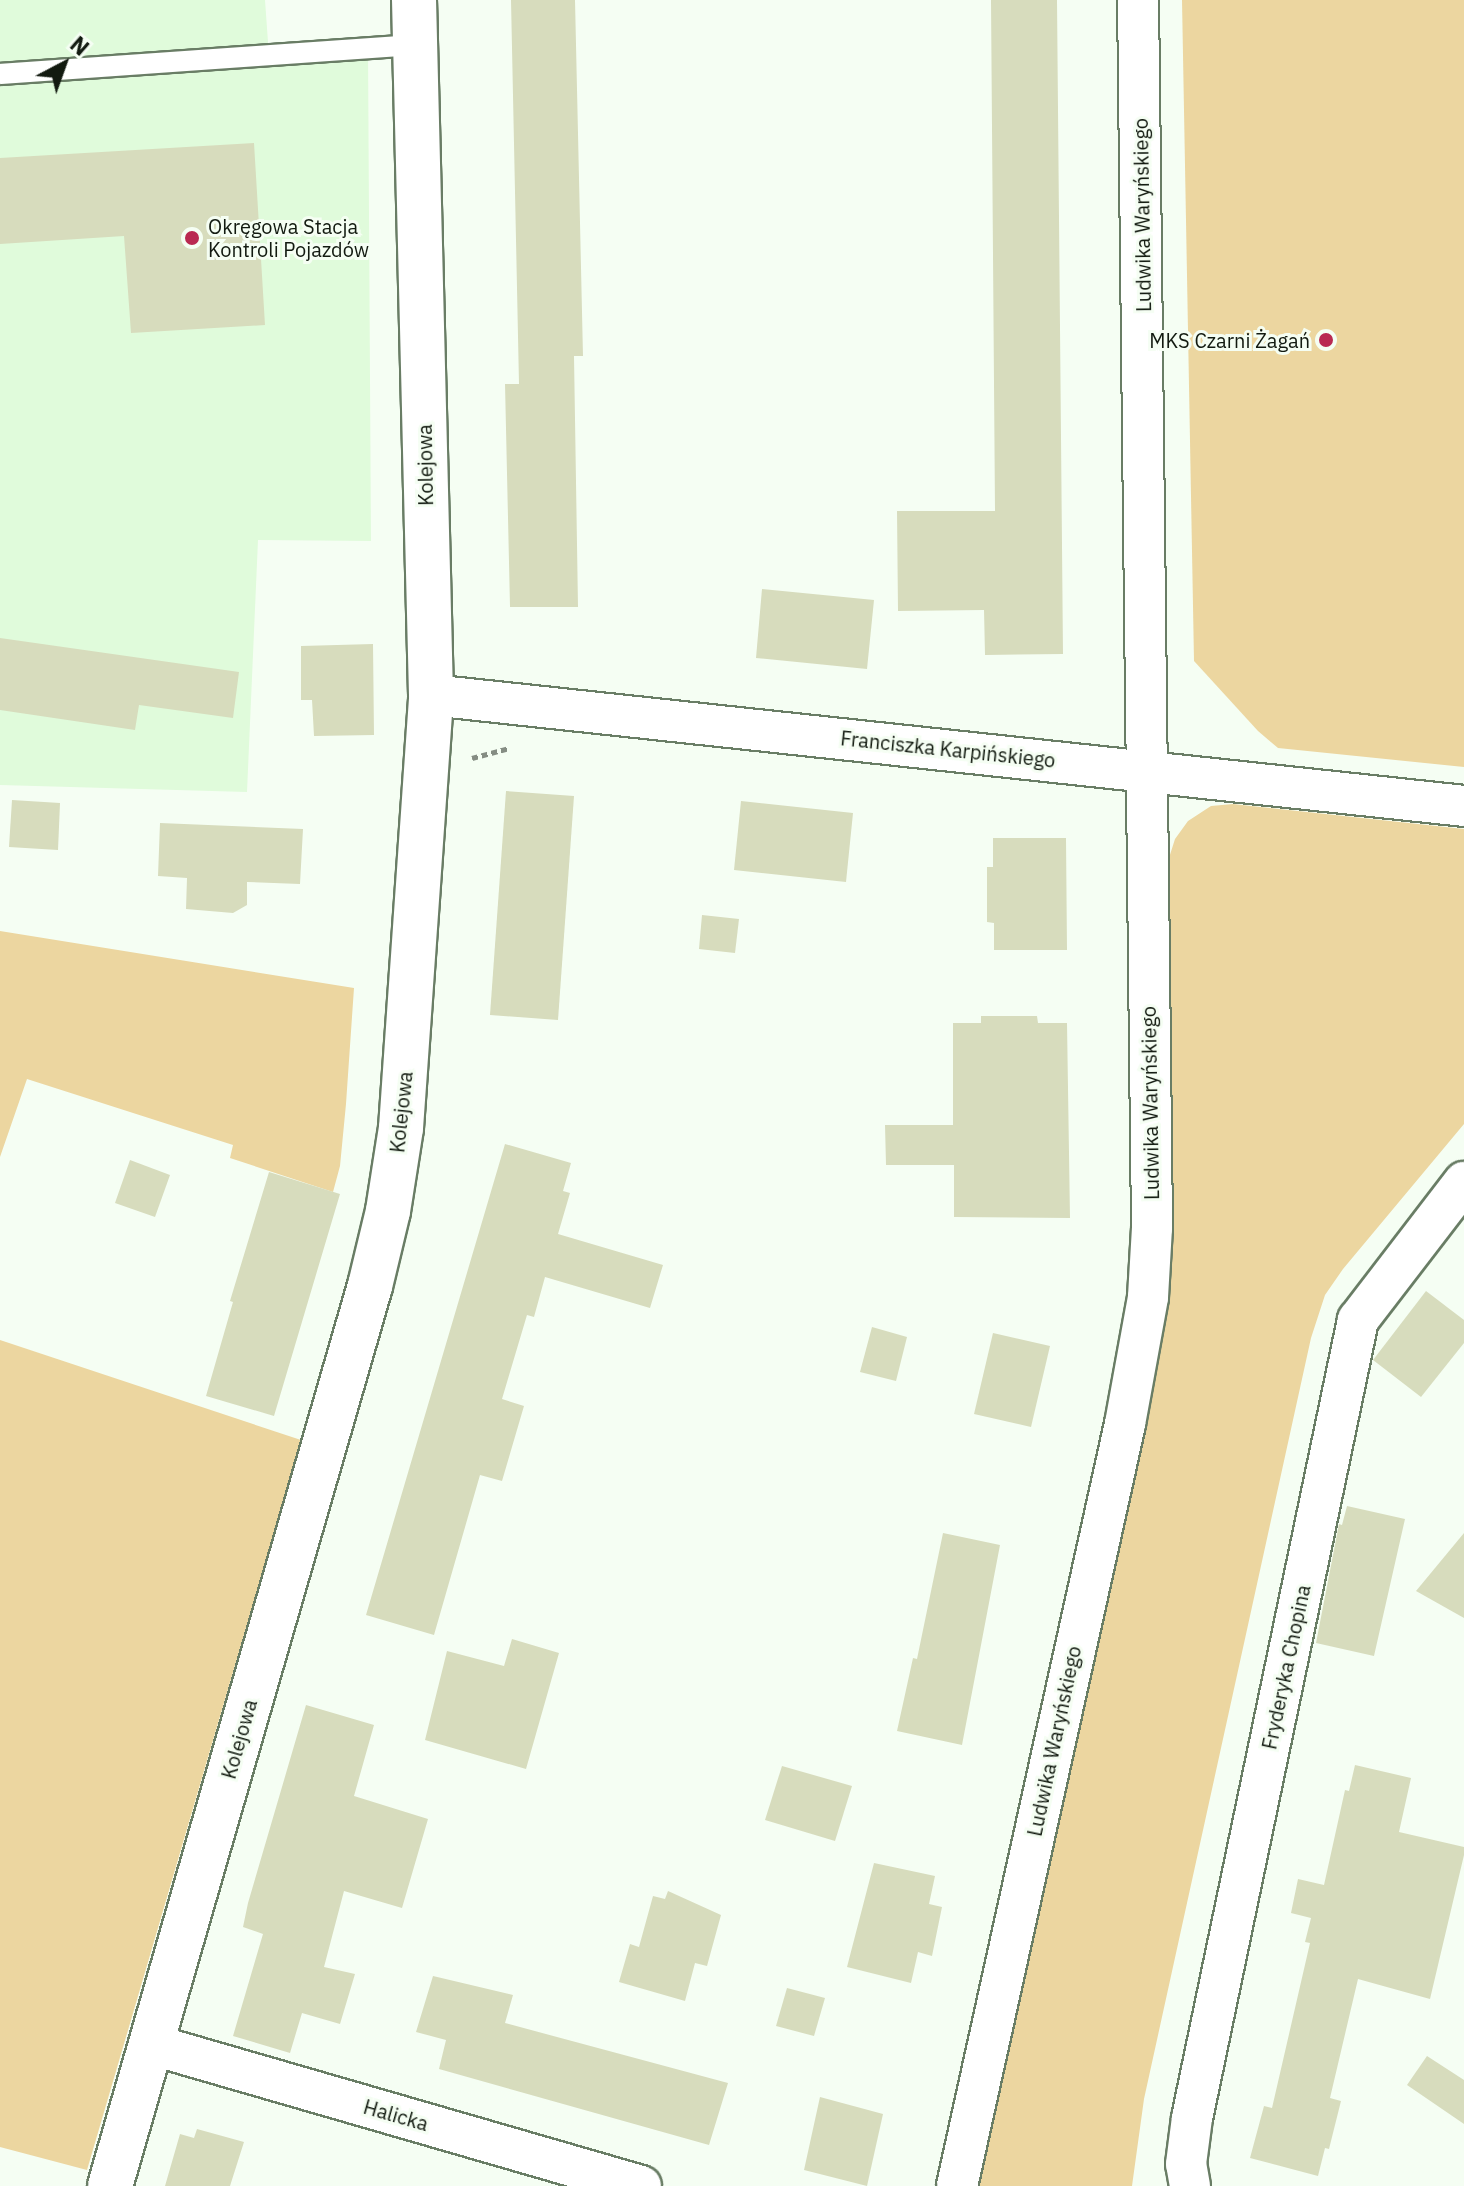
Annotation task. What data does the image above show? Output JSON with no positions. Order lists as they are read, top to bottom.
{
  "streets": {
    "street": [
      "Ludwika Waryńskiego",
      "Kolejowa",
      "Franciszka Karpińskiego",
      "Fryderyka Chopina",
      "Halicka"
    ]
  },
  "crossings": [
    ["Ludwika Waryńskiego", "Franciszka Karpińskiego"],
    ["Kolejowa", "Franciszka Karpińskiego"],
    ["Kolejowa", "Halicka"]
  ],
  "places": ["Okręgowa Stacja Kontroli Pojazdów", "MKS Czarni Żagań"],
  "north": "top right"
}
